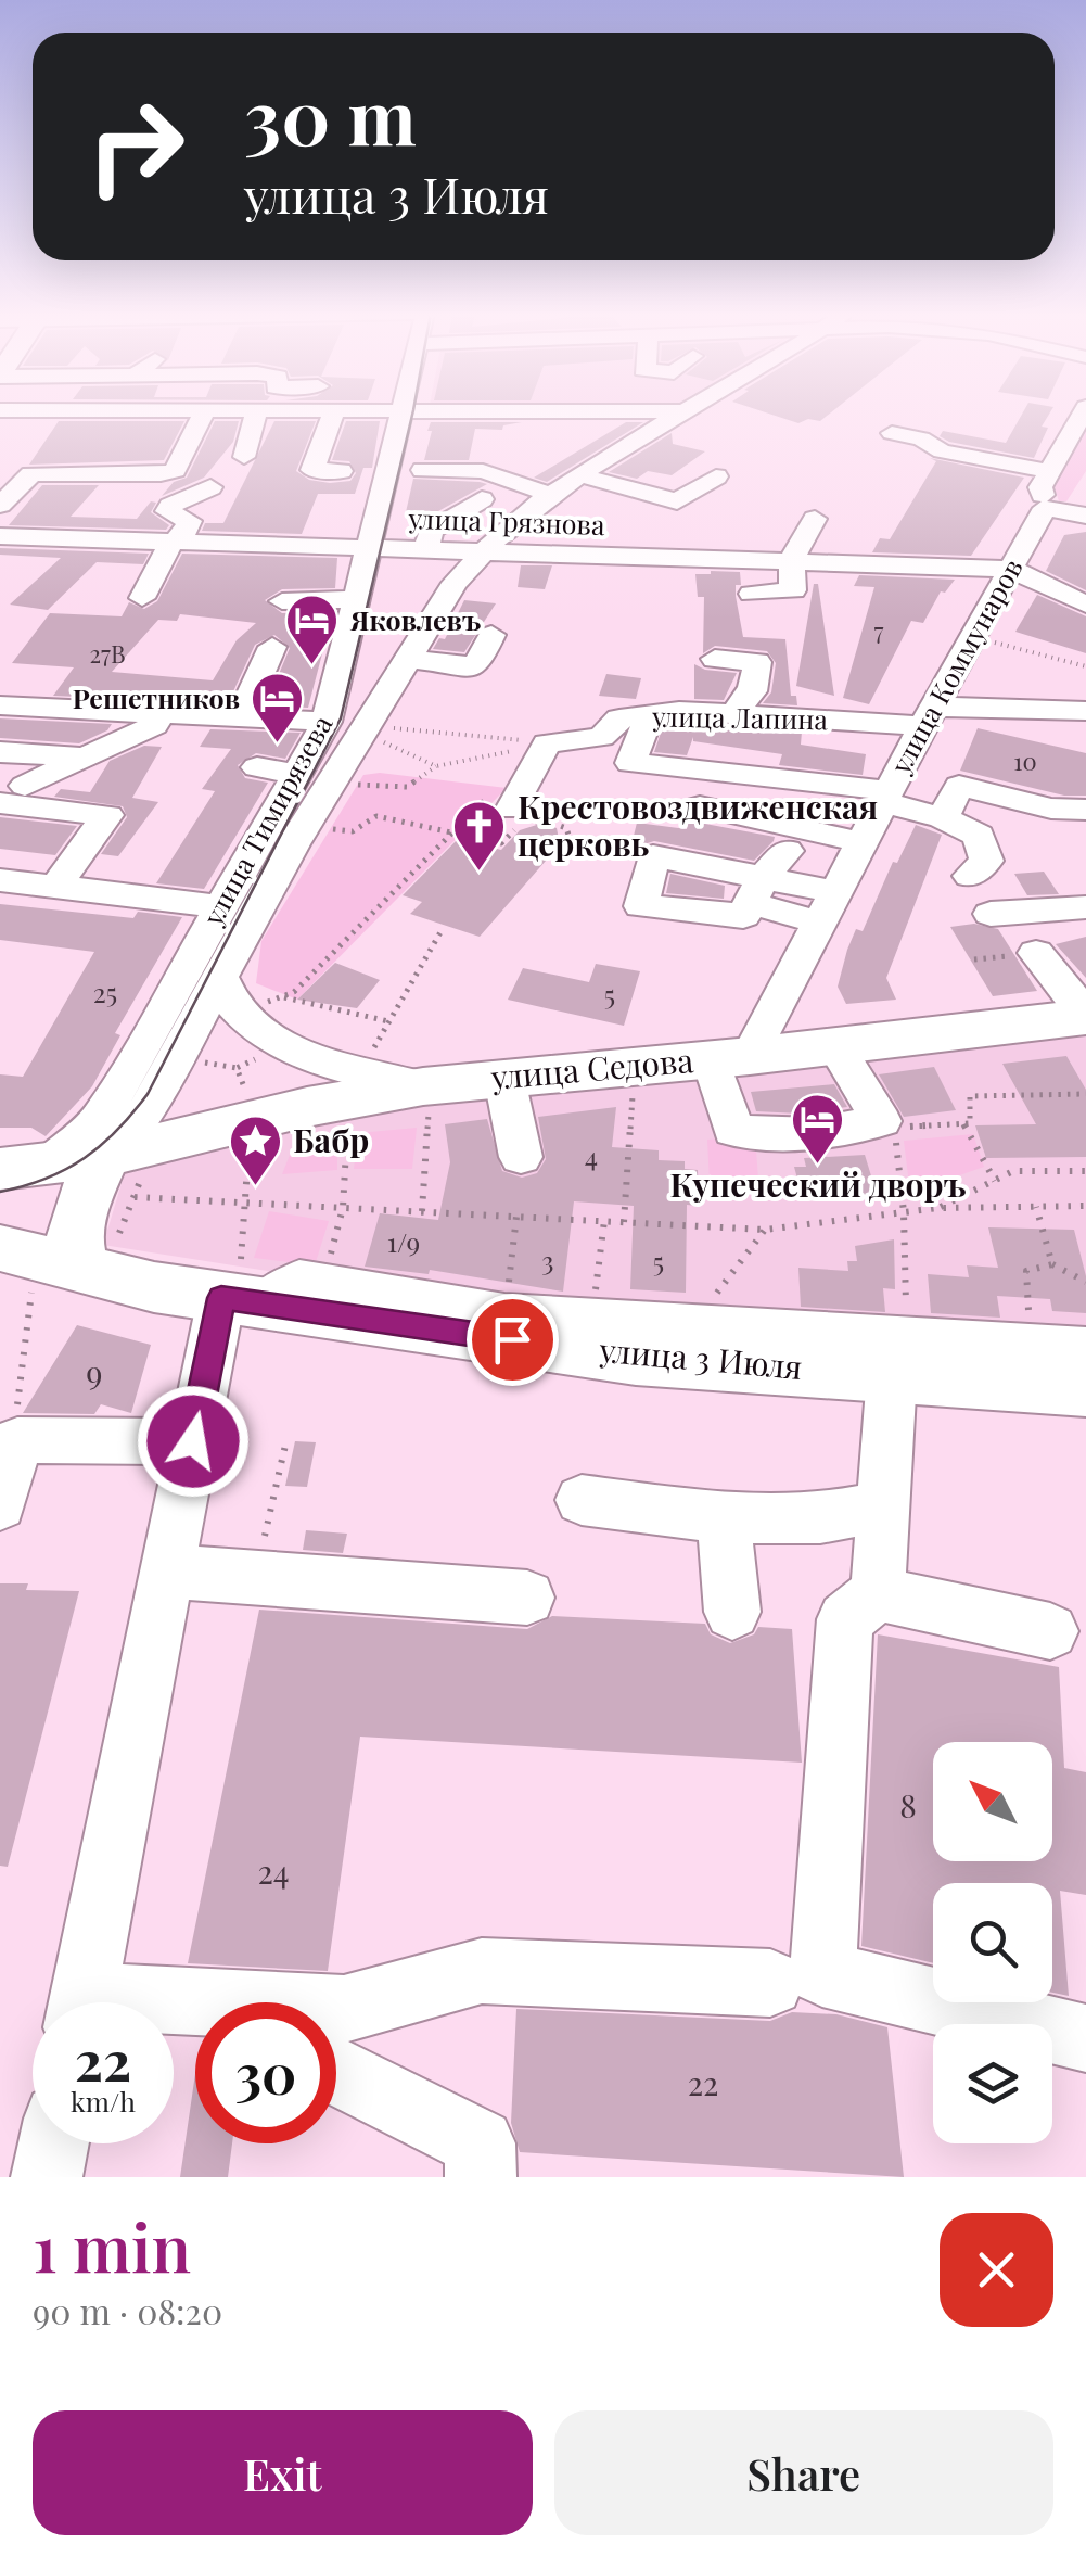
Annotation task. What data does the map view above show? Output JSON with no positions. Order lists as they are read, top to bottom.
{
  "streets": {
    "main road": ["улица Седова", "улица 3 Июля"],
    "street": [
      "улица Грязнова",
      "улица Коммунаров",
      "улица Лапина",
      "улица Тимирязева"
    ]
  },
  "crossings": [
    ["улица Грязнова", "улица Коммунаров"],
    ["улица Грязнова", "улица Тимирязева"],
    ["улица Коммунаров", "улица Лапина"],
    ["улица Коммунаров", "улица Седова"],
    ["улица Тимирязева", "улица Седова"]
  ],
  "places": {
    "hotel": ["Яковлевъ", "Решетников", "Купеческий дворъ"],
    "church": ["Крестовоздвиженская церковь"],
    "place": ["Бабр"]
  },
  "house_numbers": [
    "7",
    "27В",
    "10",
    "25",
    "5",
    "4",
    "1/9",
    "3",
    "5",
    "9",
    "8",
    "24",
    "22"
  ],
  "north": "top left",
  "page": {
    "turn": ["30 m", "улица 3 Июля"],
    "speed": "22 km/h",
    "limit": "30",
    "heading": ["1 min", "90 m · 08:20"],
    "buttons": ["Exit", "Share"]
  }
}
